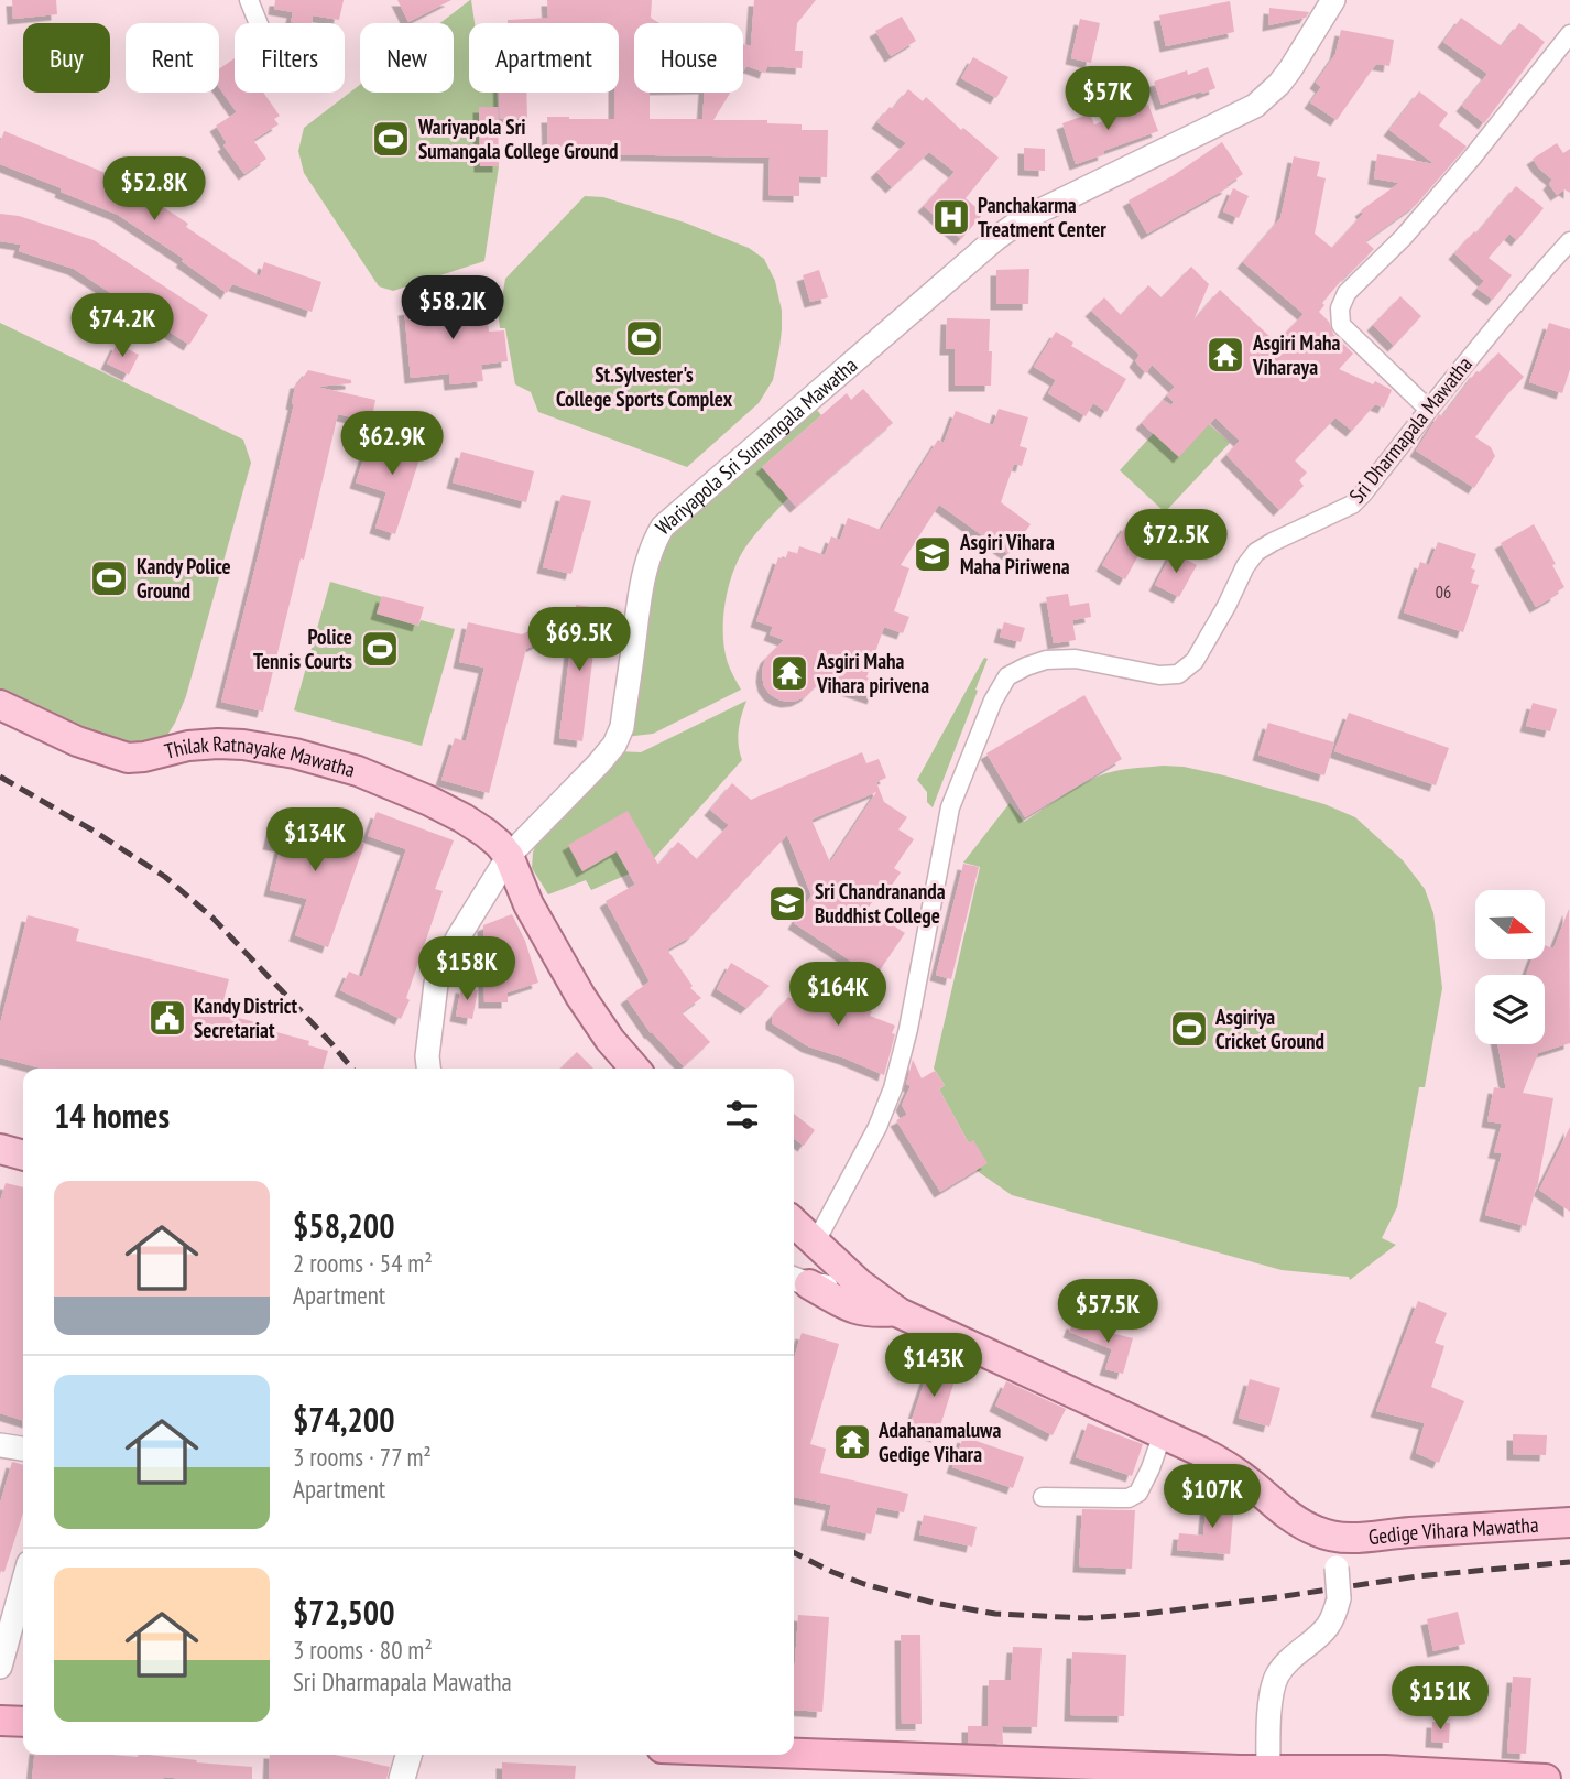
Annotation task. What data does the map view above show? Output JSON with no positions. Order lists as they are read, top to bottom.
{
  "streets": {
    "main road": ["Thilak Ratnayake Mawatha", "Gedige Vihara Mawatha"],
    "street": ["Sri Dharmapala Mawatha", "Wariyapola Sri Sumangala Mawatha"]
  },
  "crossings": [
    ["Wariyapola Sri Sumangala Mawatha", "Thilak Ratnayake Mawatha"]
  ],
  "places": {
    "sports": [
      "Wariyapola Sri Sumangala College Ground",
      "St.Sylvester's College Sports Complex",
      "Kandy Police Ground",
      "Police Tennis Courts",
      "Asgiriya Cricket Ground"
    ],
    "hospital": ["Panchakarma Treatment Center"],
    "temple": ["Asgiri Maha Viharaya", "Asgiri Maha Vihara pirivena", "Adahanamaluwa Gedige Vihara"],
    "school or university": ["Asgiri Vihara Maha Piriwena", "Sri Chandrananda Buddhist College"],
    "public building": ["Kandy District Secretariat"]
  },
  "house_numbers": ["06"],
  "north": "right",
  "page": {
    "chip": [
      "Buy",
      "Rent",
      "Filters",
      "New",
      "Apartment",
      "House"
    ],
    "price": [
      "$57K",
      "$52.8K",
      "$58.2K",
      "$74.2K",
      "$62.9K",
      "$72.5K",
      "$69.5K",
      "$134K",
      "$158K",
      "$164K",
      "$57.5K",
      "$143K",
      "$107K",
      "$151K"
    ],
    "heading": "14 homes",
    "list": [
      {
        "name": "$58,200",
        "note": "2 rooms · 54 m² · Apartment"
      },
      {
        "name": "$74,200",
        "note": "3 rooms · 77 m² · Apartment"
      },
      {
        "name": "$72,500",
        "note": "3 rooms · 80 m² · Sri Dharmapala Mawatha"
      }
    ]
  }
}
